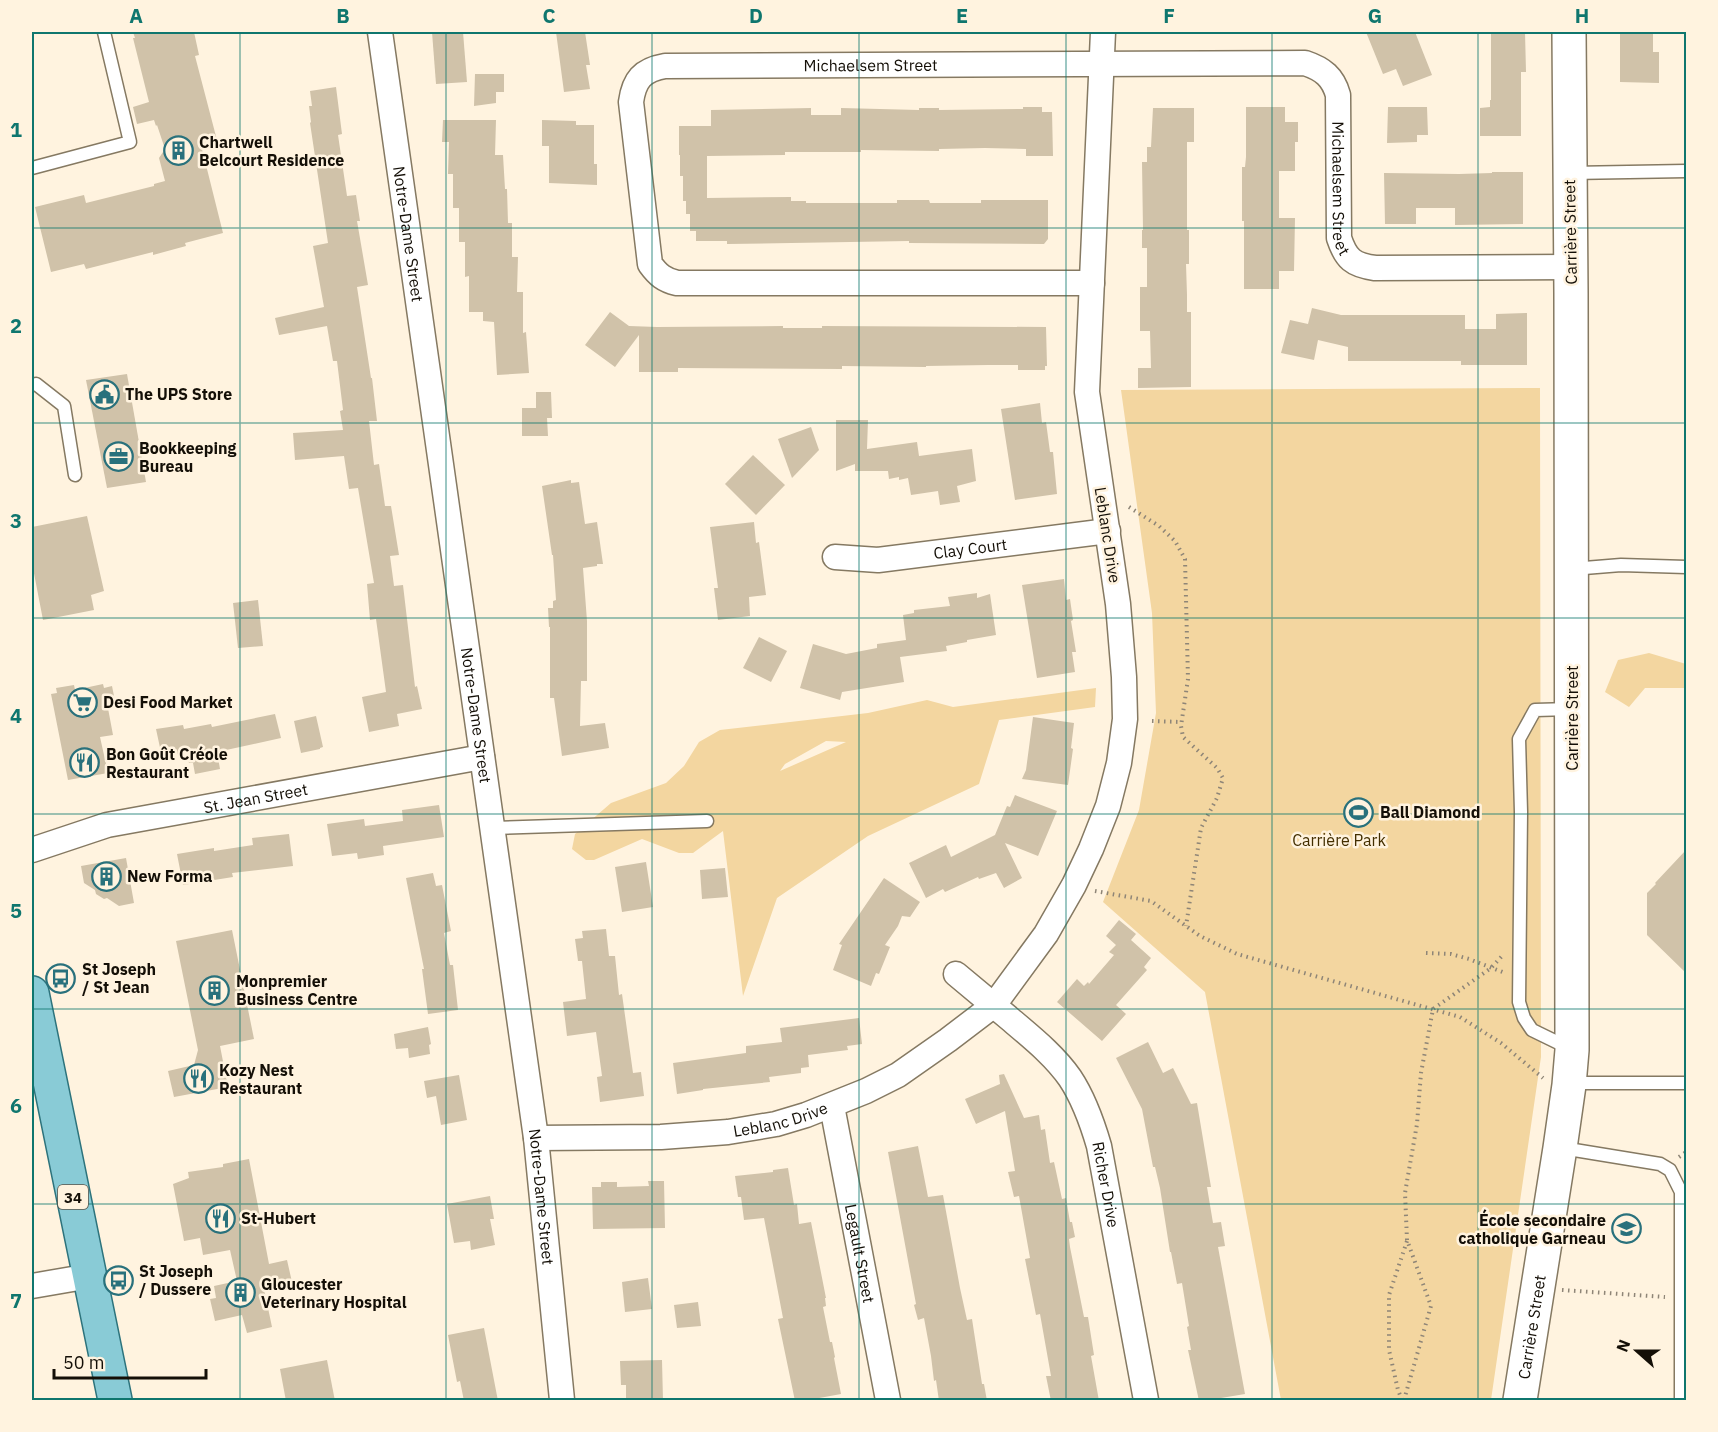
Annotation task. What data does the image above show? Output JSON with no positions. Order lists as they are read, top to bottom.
{
  "streets": {
    "main road": ["34"],
    "street": [
      "Michaelsem Street",
      "Carrière Street",
      "Notre-Dame Street",
      "Leblanc Drive",
      "Clay Court",
      "St. Jean Street",
      "Richer Drive",
      "Legault Street"
    ]
  },
  "crossings": [
    ["Michaelsem Street", "Carrière Street"],
    ["Michaelsem Street", "Leblanc Drive"],
    ["Notre-Dame Street", "Leblanc Drive"],
    ["Notre-Dame Street", "St. Jean Street"],
    ["Leblanc Drive", "Clay Court"],
    ["Leblanc Drive", "Richer Drive"],
    ["Leblanc Drive", "Legault Street"]
  ],
  "parks": ["Carrière Park"],
  "places": {
    "building": [
      "Chartwell Belcourt Residence",
      "New Forma",
      "Monpremier Business Centre",
      "Gloucester Veterinary Hospital"
    ],
    "public building": ["The UPS Store"],
    "office": ["Bookkeeping Bureau"],
    "supermarket": ["Desi Food Market"],
    "restaurant": ["Bon Goût Créole Restaurant", "Kozy Nest Restaurant", "St-Hubert"],
    "sports": ["Ball Diamond"],
    "bus stop": ["St Joseph / St Jean", "St Joseph / Dussere"],
    "school or university": ["École secondaire catholique Garneau"]
  },
  "scale_bar": "50 m",
  "north": "left",
  "grid": {
    "columns": [
      "A",
      "B",
      "C",
      "D",
      "E",
      "F",
      "G",
      "H"
    ],
    "rows": [
      "1",
      "2",
      "3",
      "4",
      "5",
      "6",
      "7"
    ]
  }
}
